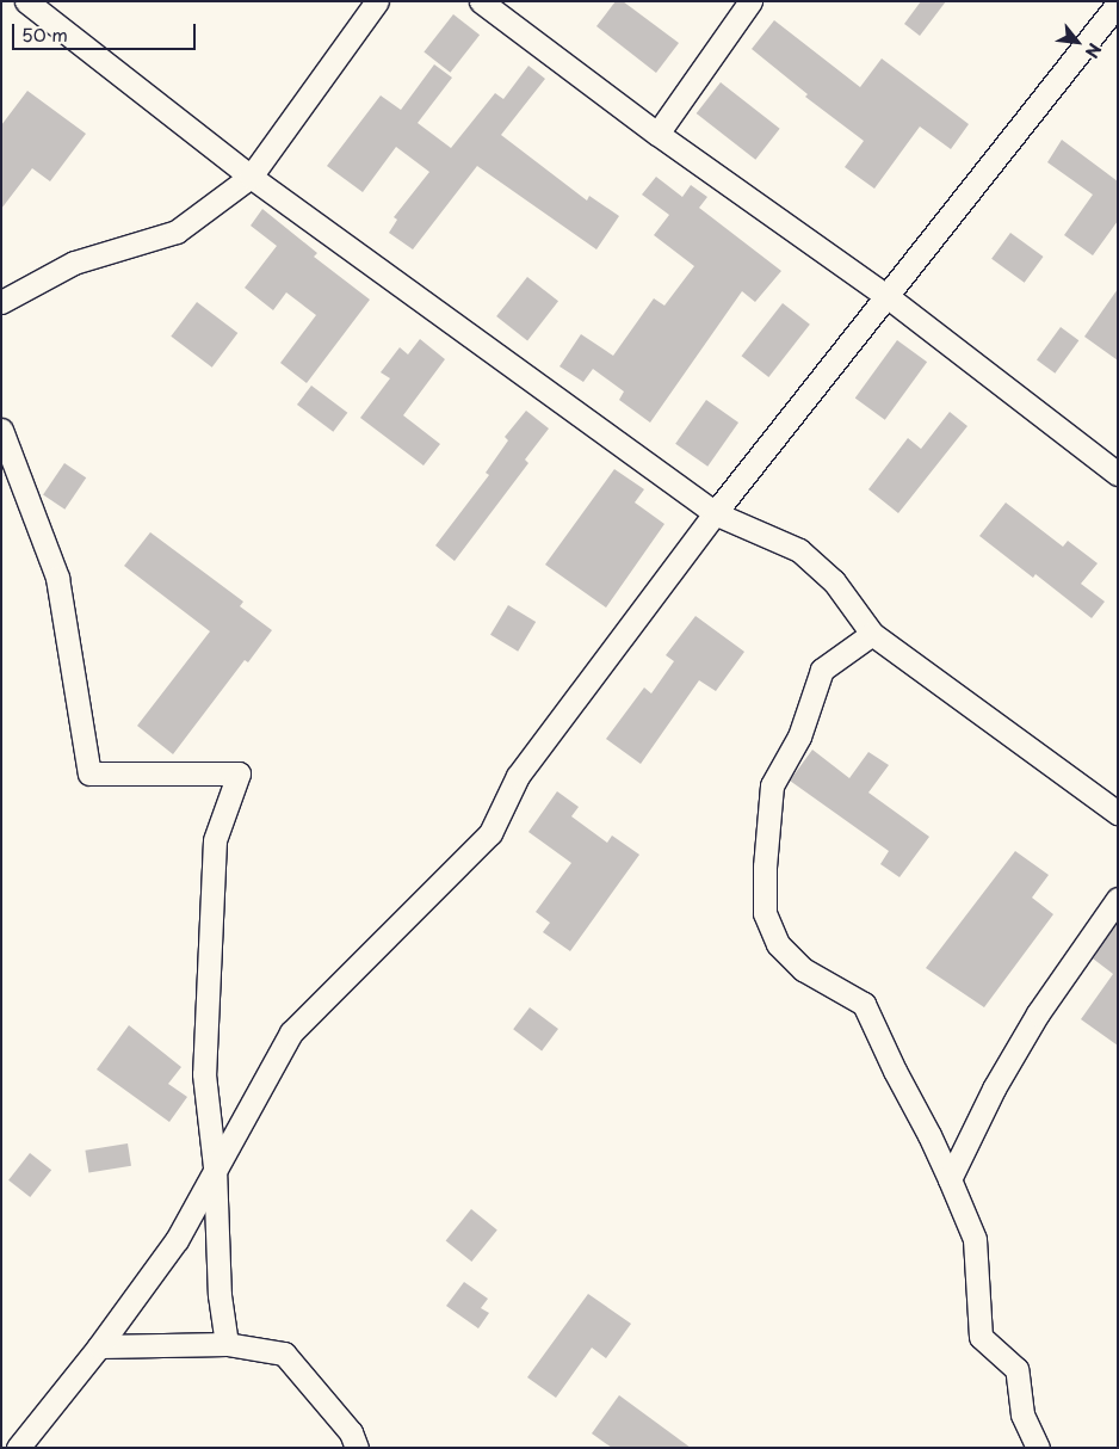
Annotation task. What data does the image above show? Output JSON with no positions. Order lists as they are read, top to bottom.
{
  "scale_bar": "50 m",
  "north": "bottom right"
}
